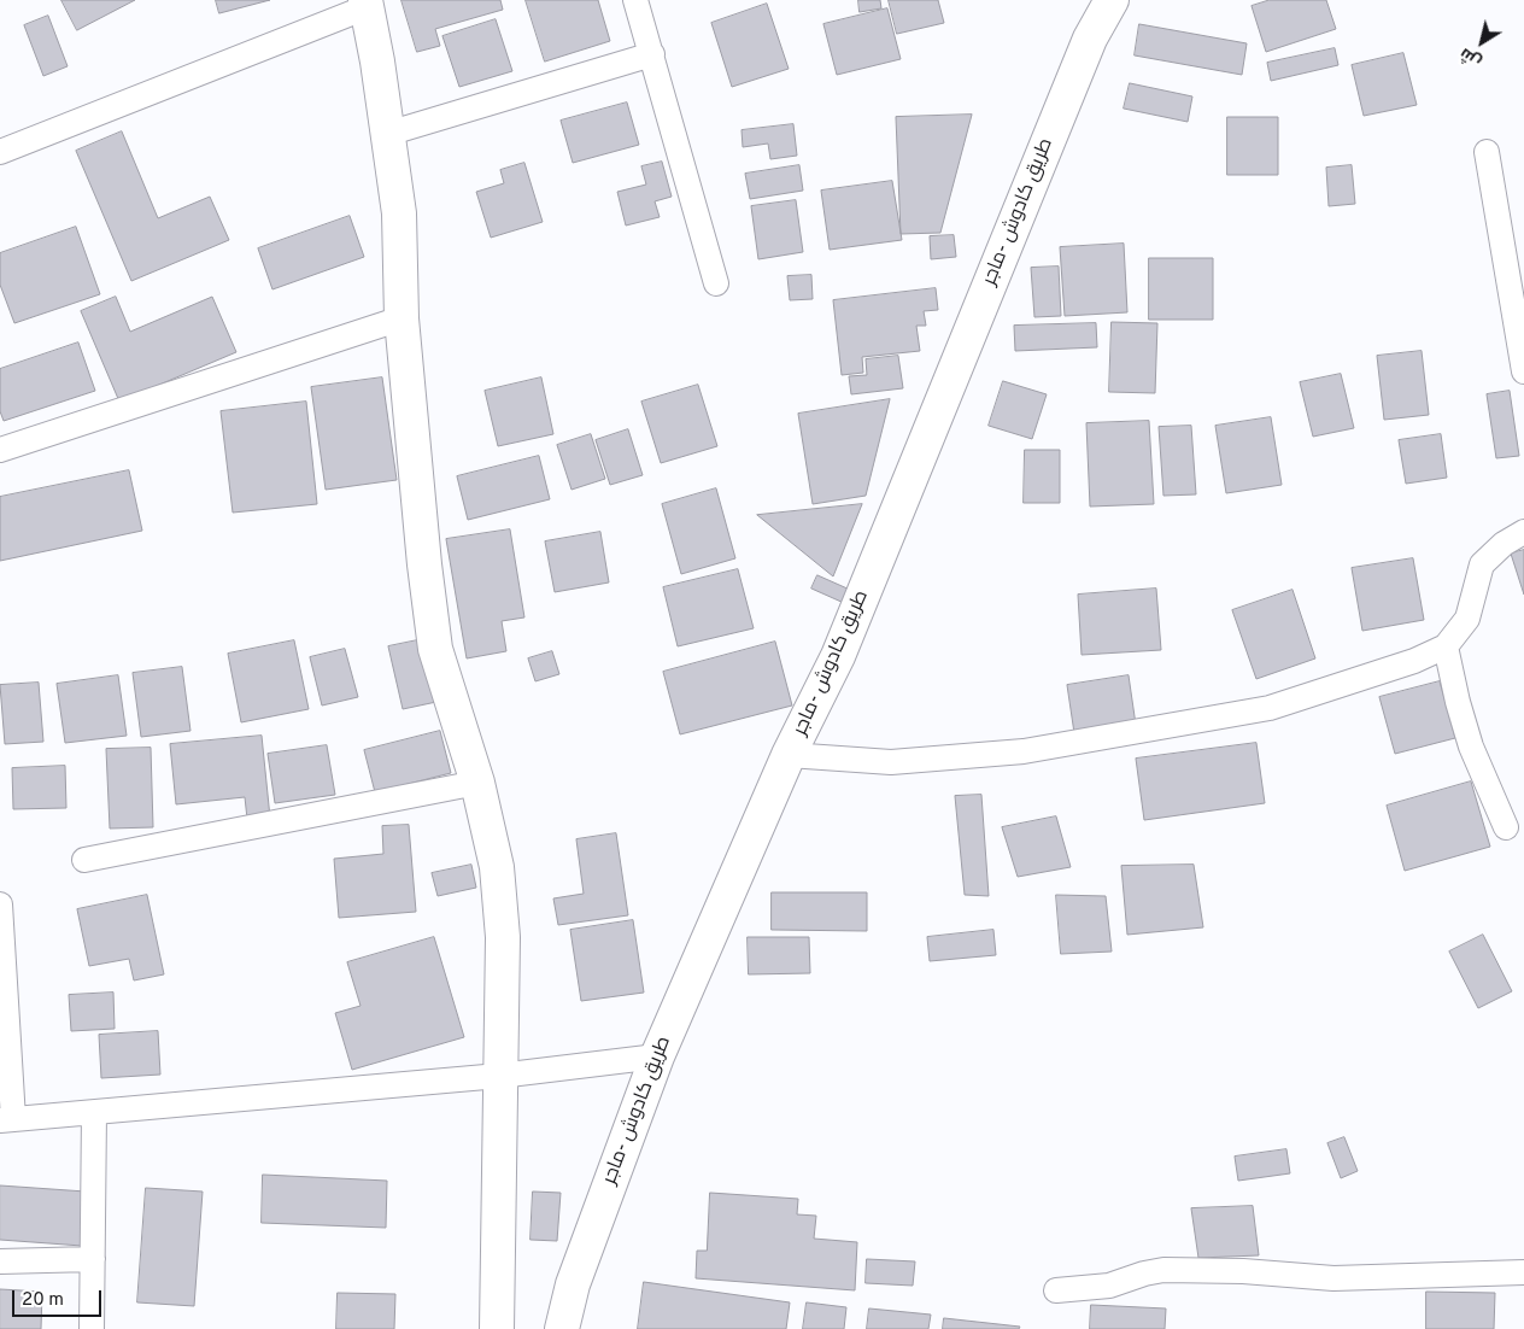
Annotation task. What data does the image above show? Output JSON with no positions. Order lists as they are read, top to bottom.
{
  "streets": {
    "main road": ["طريق كادوش -ماجر"]
  },
  "scale_bar": "20 m",
  "north": "bottom left"
}
